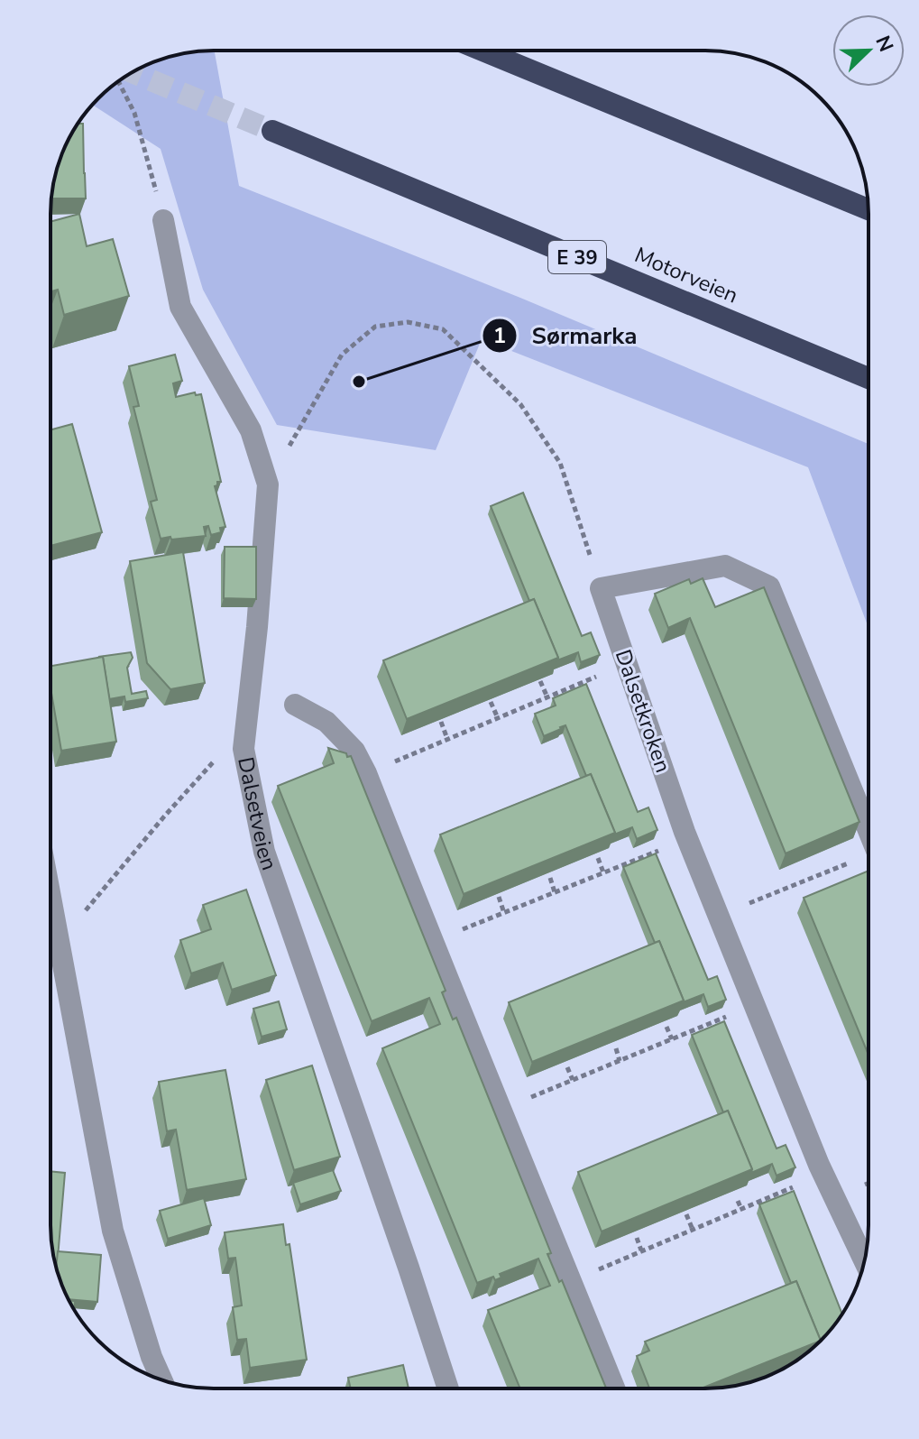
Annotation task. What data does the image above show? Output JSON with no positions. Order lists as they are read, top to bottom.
{
  "streets": {
    "highway": ["E 39", "Motorveien"],
    "street": ["Dalsetkroken", "Dalsetveien"]
  },
  "places": ["Sørmarka"],
  "north": "top right"
}
